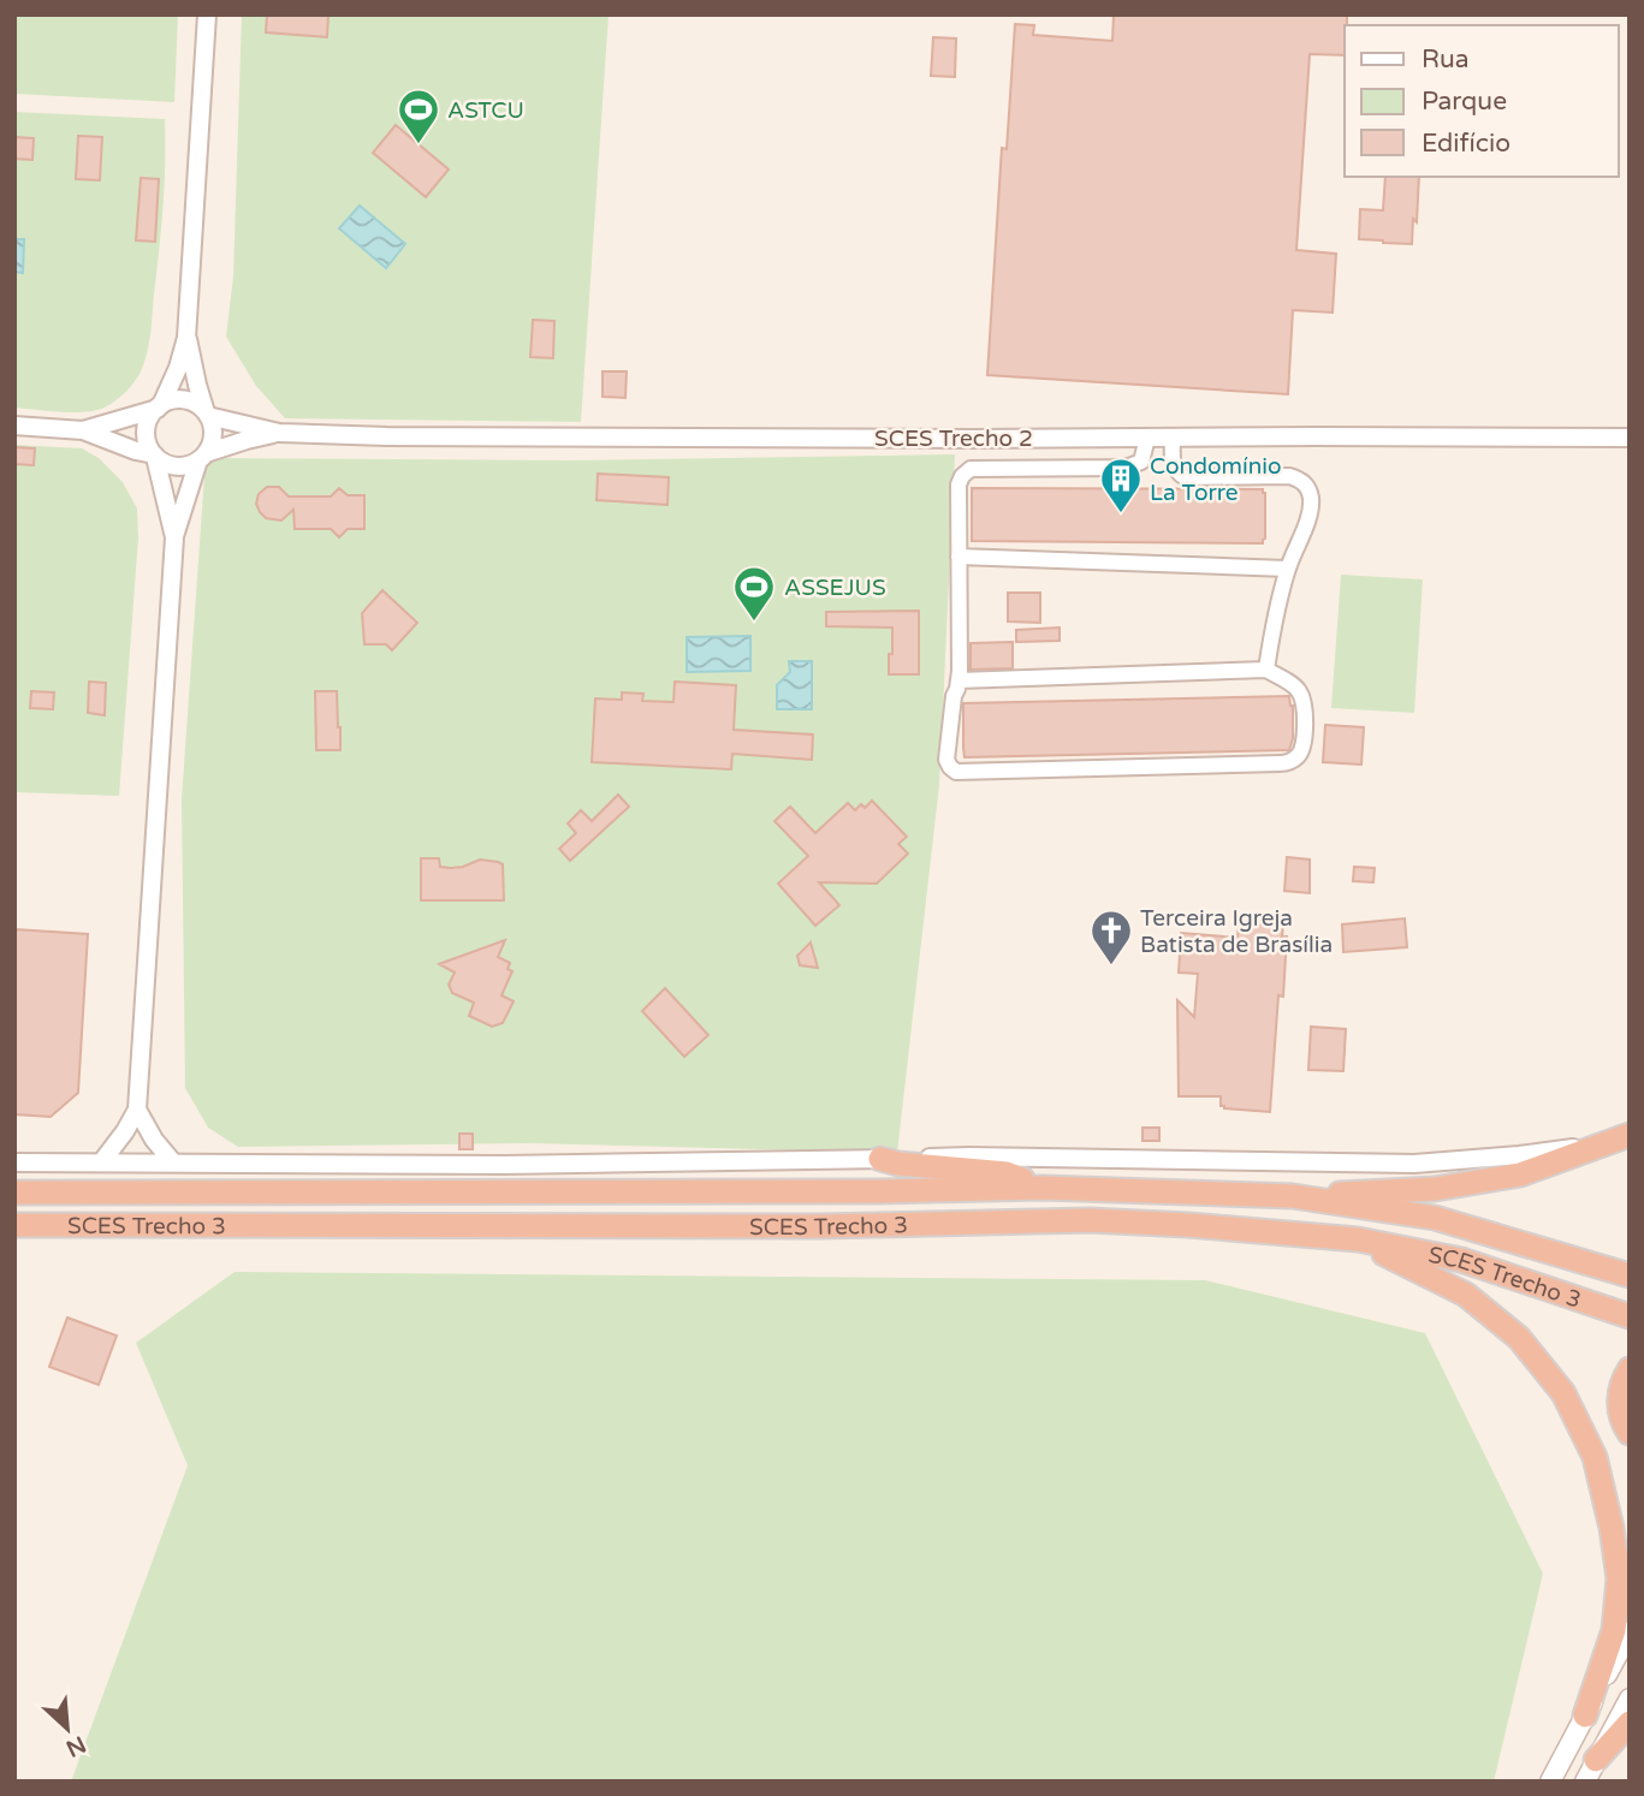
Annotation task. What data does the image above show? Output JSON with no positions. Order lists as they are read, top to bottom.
{
  "streets": {
    "highway": ["SCES Trecho 3"],
    "street": ["SCES Trecho 2"]
  },
  "places": {
    "sports": ["ASTCU", "ASSEJUS"],
    "building": ["Condomínio La Torre"],
    "church": ["Terceira Igreja Batista de Brasília"]
  },
  "legend": ["Rua", "Parque", "Edifício"],
  "north": "bottom right"
}
